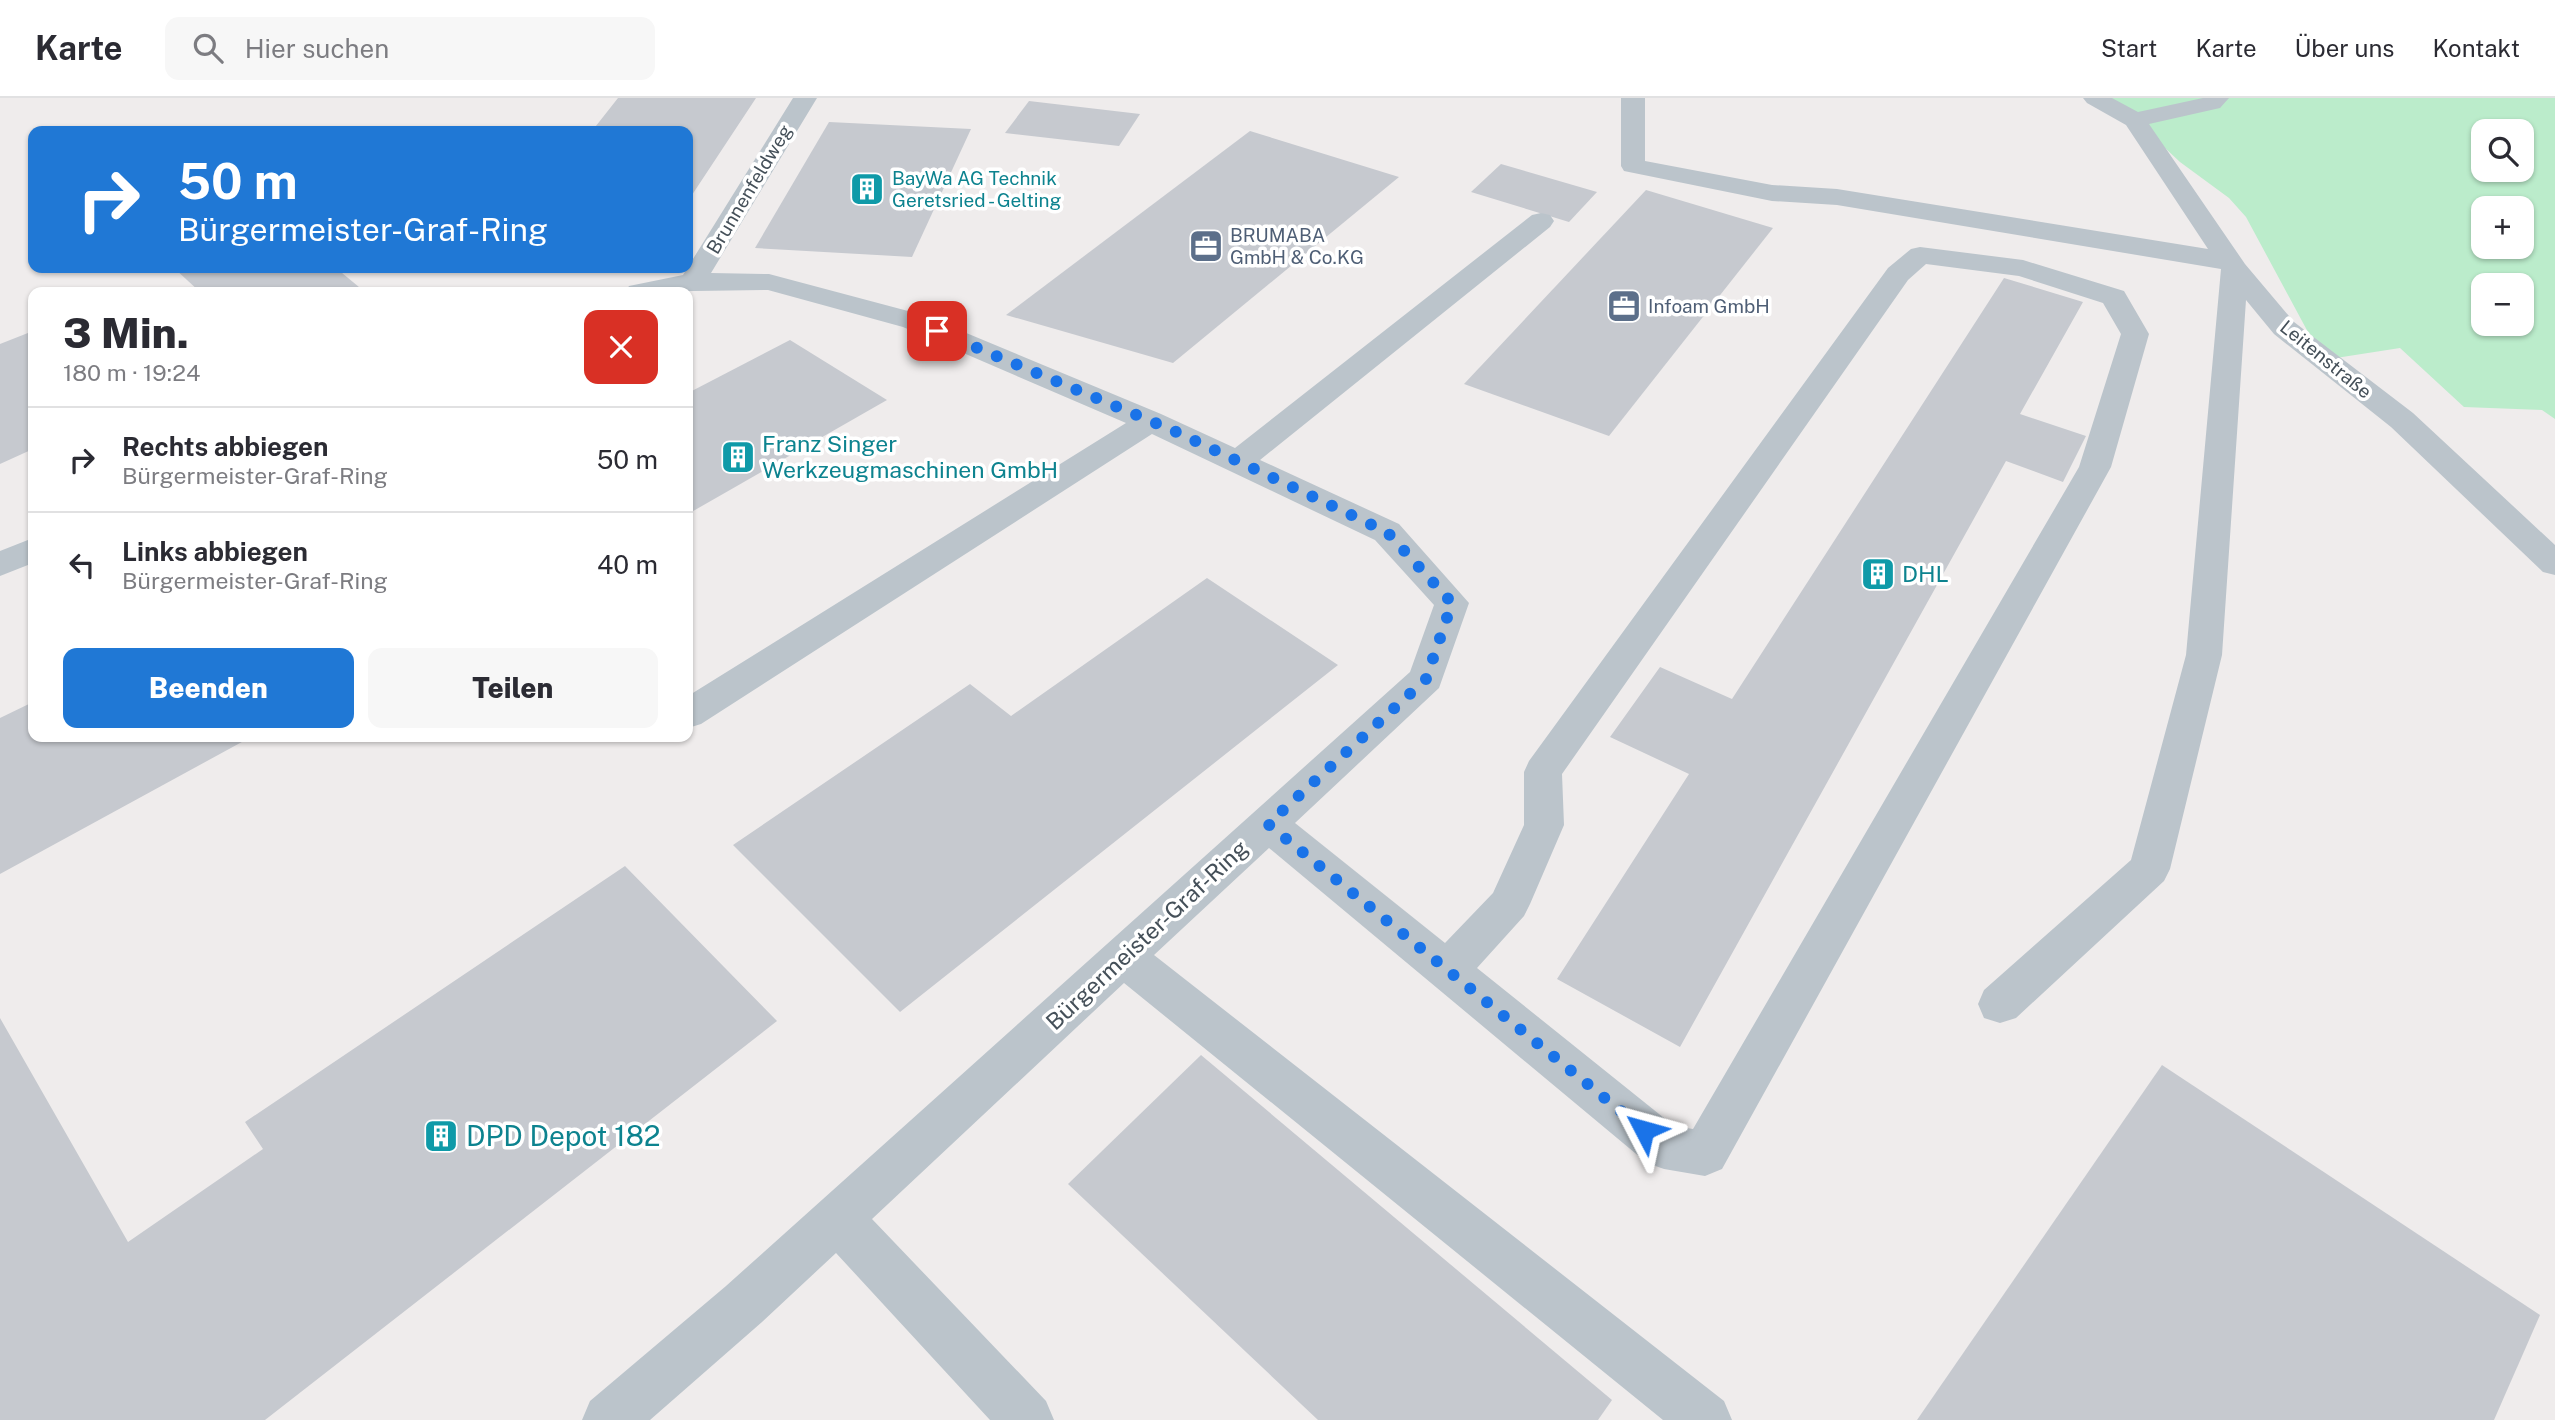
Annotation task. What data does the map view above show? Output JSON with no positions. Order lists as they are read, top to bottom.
{
  "streets": {
    "street": ["Brunnenfeldweg", "Leitenstraße", "Bürgermeister-Graf-Ring"]
  },
  "crossings": [
    ["Brunnenfeldweg", "Bürgermeister-Graf-Ring"]
  ],
  "places": {
    "building": [
      "BayWa AG Technik Geretsried - Gelting",
      "Franz Singer Werkzeugmaschinen GmbH",
      "DHL",
      "DPD Depot 182"
    ],
    "office": ["BRUMABA GmbH & Co.KG", "Infoam GmbH"]
  },
  "page": {
    "header": "Karte",
    "search": "Hier suchen",
    "nav": [
      "Start",
      "Karte",
      "Über uns",
      "Kontakt"
    ],
    "map_buttons": ["+", "−"],
    "turn": ["50 m", "Bürgermeister-Graf-Ring"],
    "heading": ["3 Min.", "180 m · 19:24"],
    "list": [
      {
        "name": "Rechts abbiegen",
        "note": "Bürgermeister-Graf-Ring",
        "value": "50 m"
      },
      {
        "name": "Links abbiegen",
        "note": "Bürgermeister-Graf-Ring",
        "value": "40 m"
      }
    ],
    "buttons": ["Beenden", "Teilen"]
  }
}
